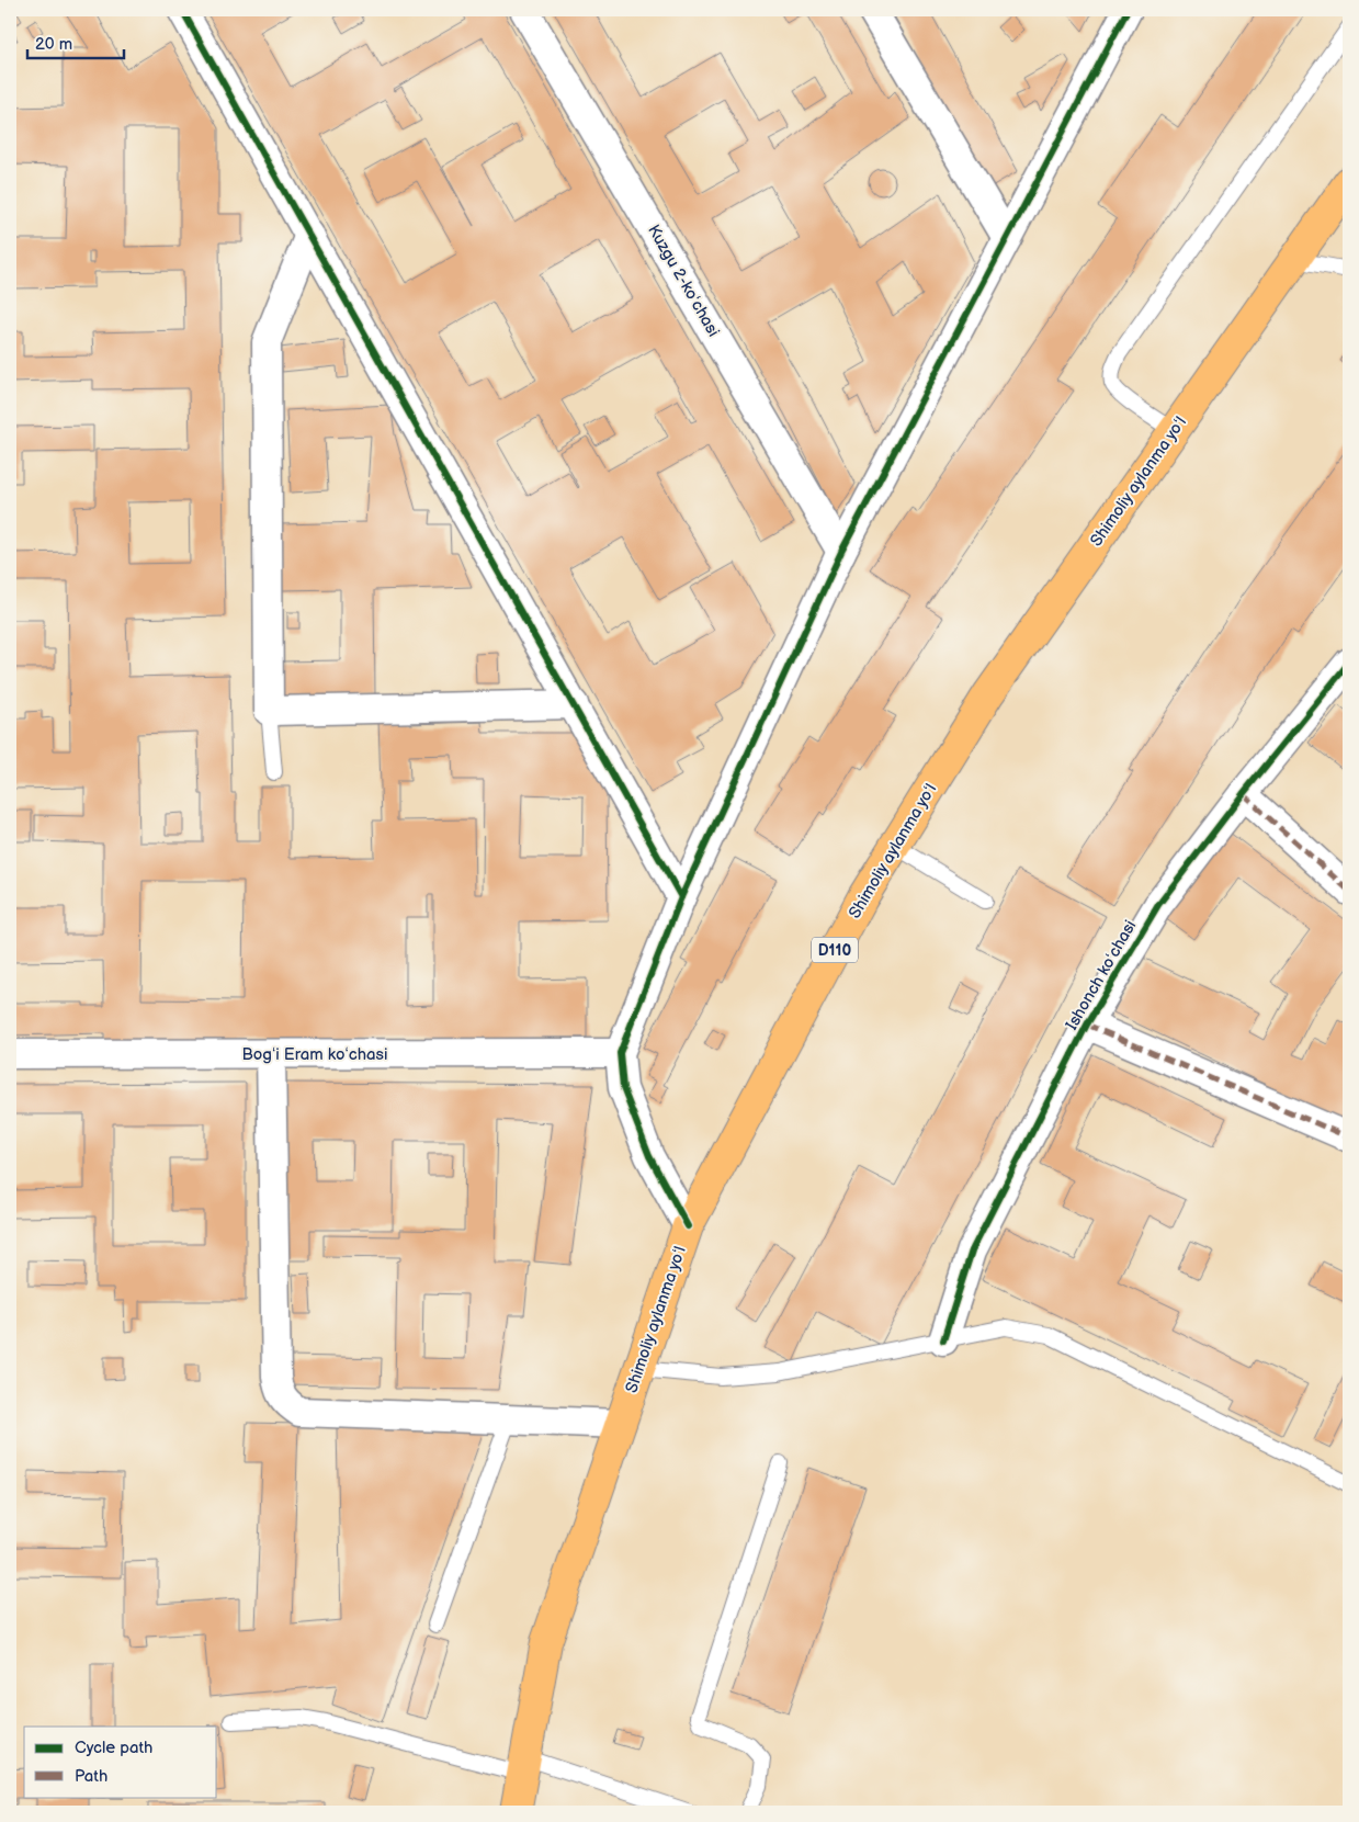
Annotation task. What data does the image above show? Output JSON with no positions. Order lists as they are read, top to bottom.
{
  "streets": {
    "main road": ["Shimoliy aylanma yoʻl", "D110"],
    "street": ["Kuzgu 2-koʻchasi", "Ishonch koʻchasi", "Bogʻi Eram koʻchasi"]
  },
  "legend": ["Cycle path", "Path"],
  "scale_bar": "20 m"
}
